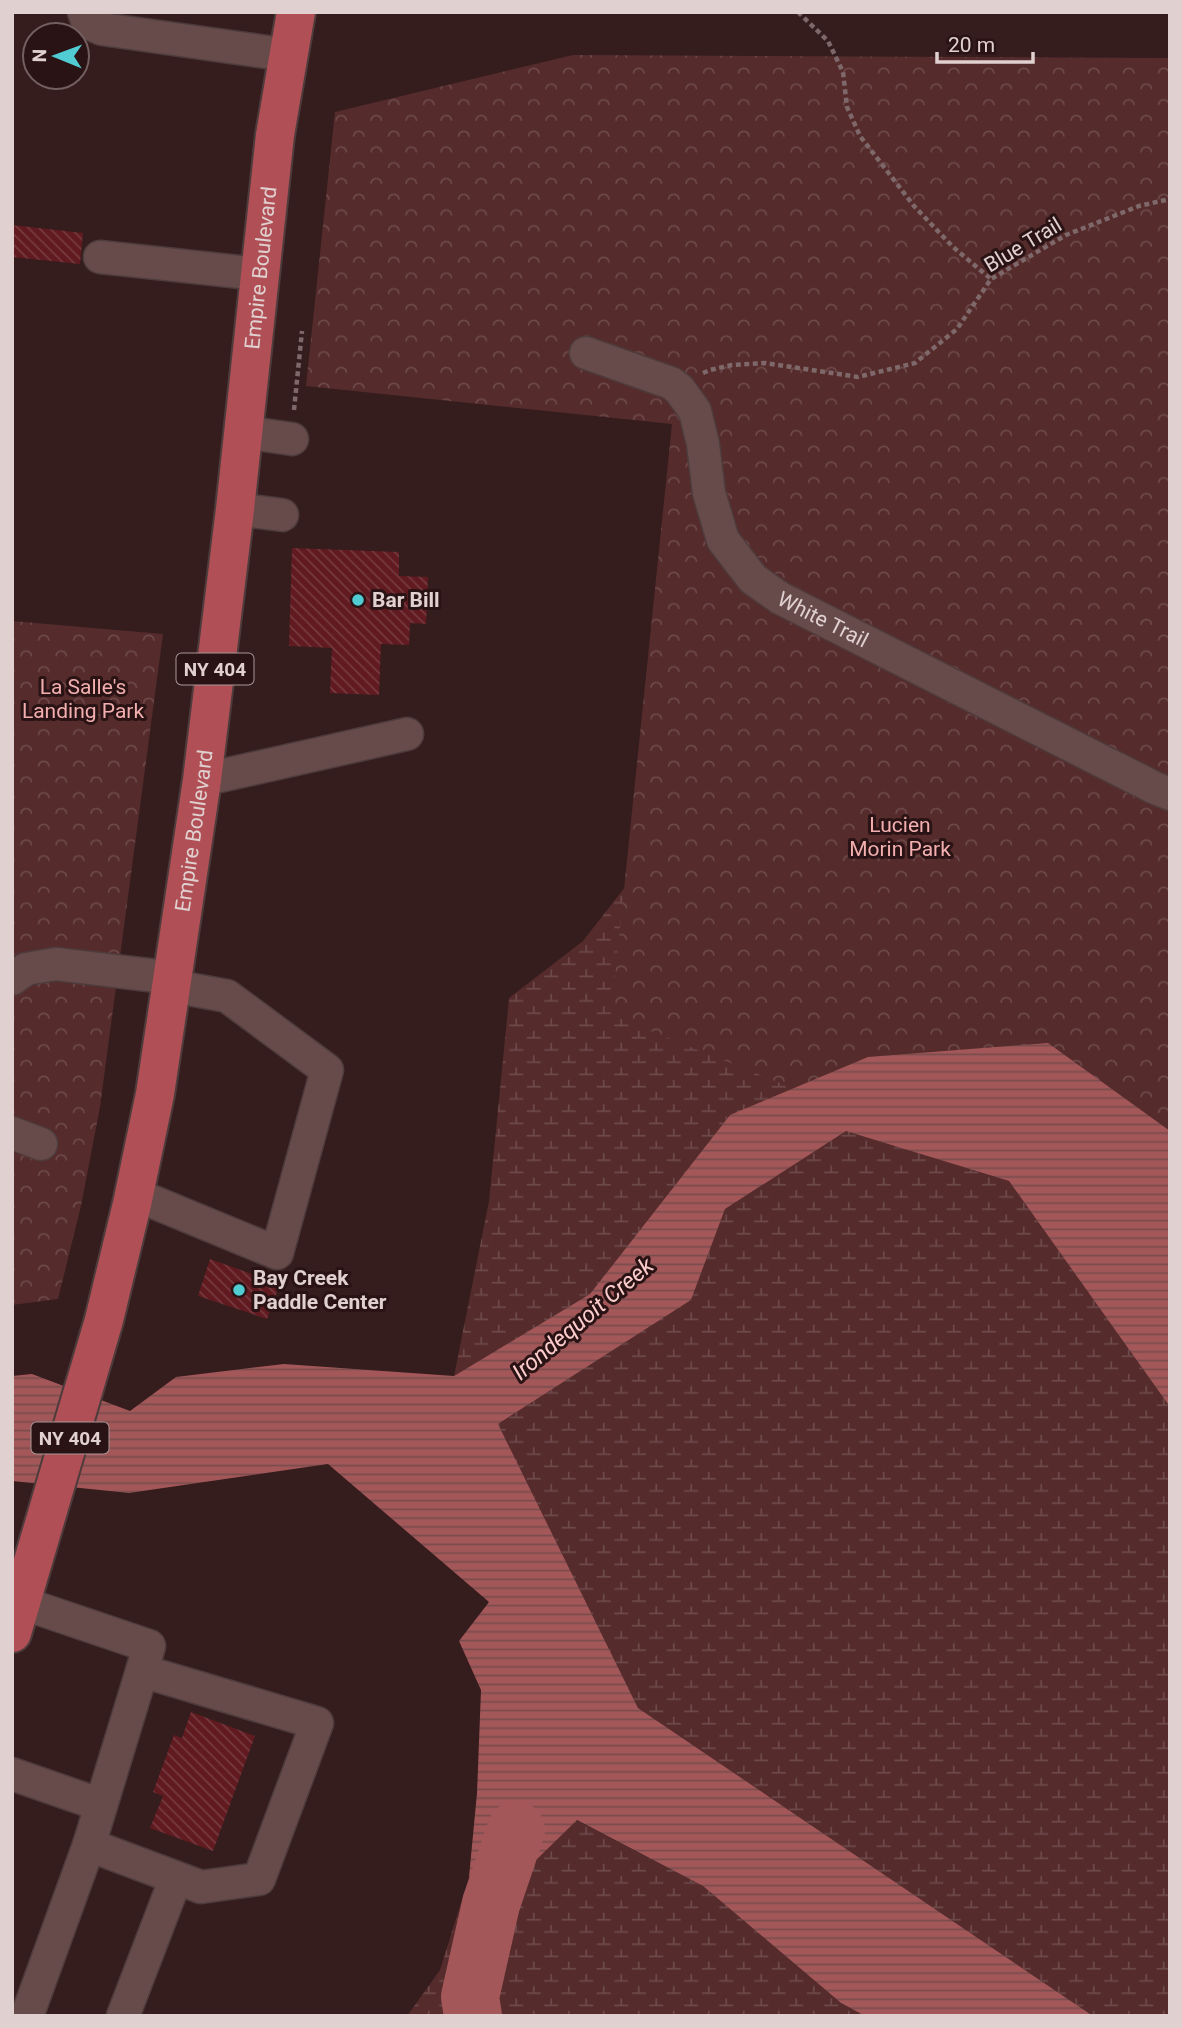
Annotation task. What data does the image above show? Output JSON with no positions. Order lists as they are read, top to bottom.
{
  "streets": {
    "main road": ["Empire Boulevard", "NY 404"],
    "lane": ["White Trail"],
    "path": ["Blue Trail"]
  },
  "crossings": [
    ["Blue Trail", "White Trail"]
  ],
  "water": ["Irondequoit Creek"],
  "parks": ["La Salle's Landing Park", "Lucien Morin Park"],
  "places": ["Bar Bill", "Bay Creek Paddle Center"],
  "scale_bar": "20 m",
  "north": "left"
}
